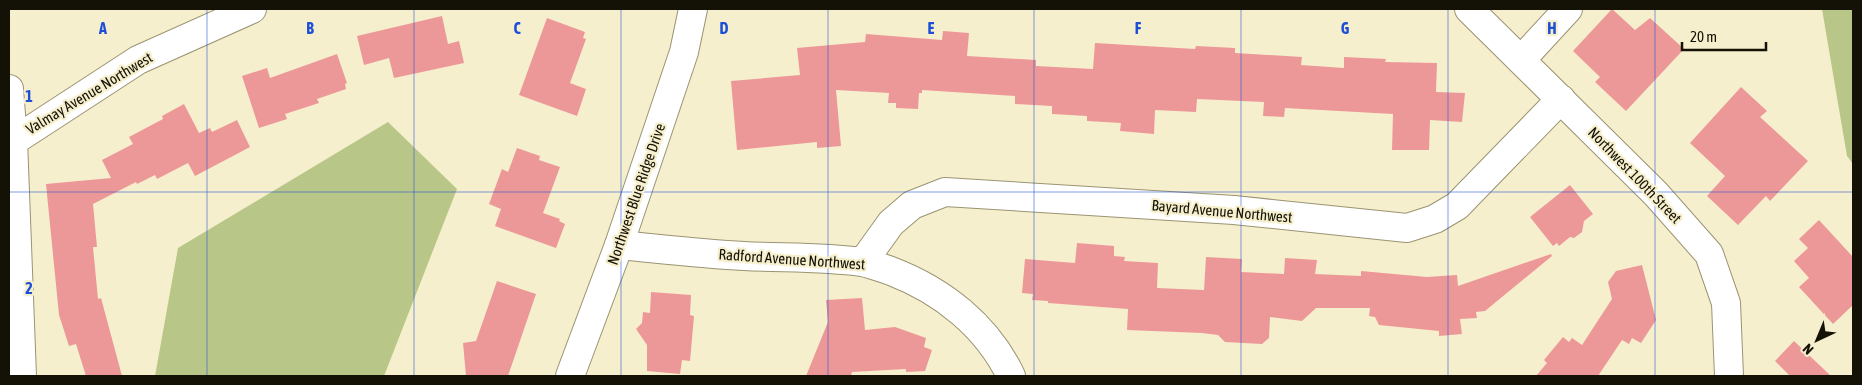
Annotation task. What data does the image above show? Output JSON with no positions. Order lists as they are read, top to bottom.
{
  "streets": {
    "street": [
      "Valmay Avenue Northwest",
      "Northwest 100th Street",
      "Northwest Blue Ridge Drive",
      "Bayard Avenue Northwest",
      "Radford Avenue Northwest"
    ]
  },
  "crossings": [
    ["Northwest 100th Street", "Bayard Avenue Northwest"],
    ["Northwest Blue Ridge Drive", "Radford Avenue Northwest"],
    ["Bayard Avenue Northwest", "Radford Avenue Northwest"]
  ],
  "scale_bar": "20 m",
  "north": "bottom left",
  "grid": {
    "columns": [
      "A",
      "B",
      "C",
      "D",
      "E",
      "F",
      "G",
      "H"
    ],
    "rows": ["1", "2"]
  }
}
